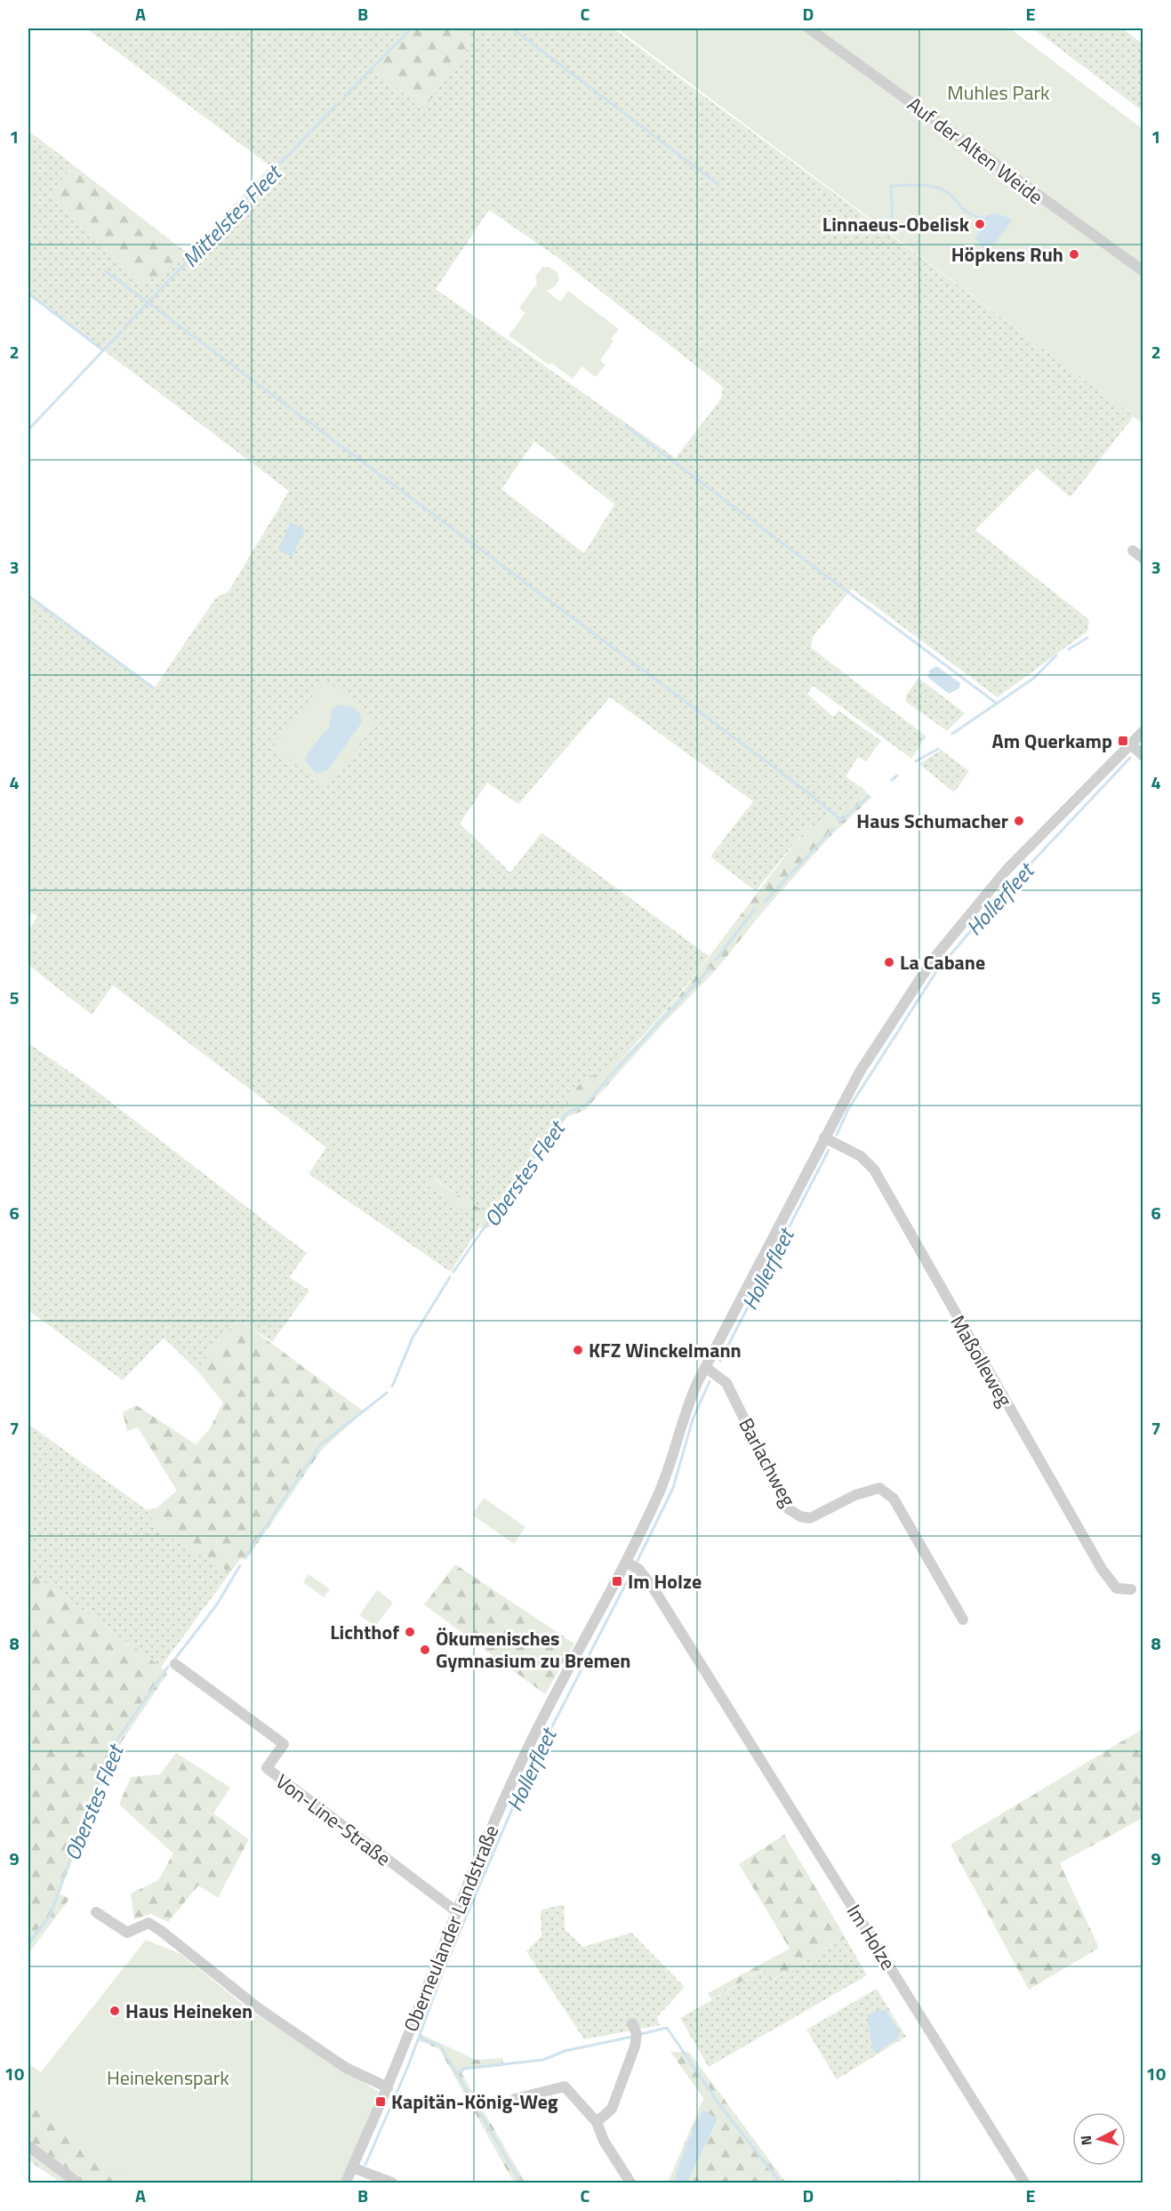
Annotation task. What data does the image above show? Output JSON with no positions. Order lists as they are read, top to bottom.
{
  "streets": {
    "street": [
      "Auf der Alten Weide",
      "Maßolleweg",
      "Barlachweg",
      "Von-Line-Straße",
      "Oberneulander Landstraße",
      "Im Holze"
    ]
  },
  "crossings": [
    ["Maßolleweg", "Oberneulander Landstraße"],
    ["Barlachweg", "Oberneulander Landstraße"],
    ["Von-Line-Straße", "Oberneulander Landstraße"],
    ["Oberneulander Landstraße", "Im Holze"]
  ],
  "water": ["Mittelstes Fleet", "Hollerfleet", "Oberstes Fleet"],
  "parks": ["Muhles Park", "Heinekenspark"],
  "places": {
    "other": [
      "Linnaeus-Obelisk",
      "Höpkens Ruh",
      "Haus Schumacher",
      "La Cabane",
      "KFZ Winckelmann",
      "Lichthof",
      "Ökumenisches Gymnasium zu Bremen",
      "Haus Heineken"
    ],
    "transit": ["Am Querkamp", "Im Holze", "Kapitän-König-Weg"]
  },
  "north": "left",
  "grid": {
    "columns": [
      "A",
      "B",
      "C",
      "D",
      "E"
    ],
    "rows": [
      "1",
      "2",
      "3",
      "4",
      "5",
      "6",
      "7",
      "8",
      "9",
      "10"
    ]
  }
}
